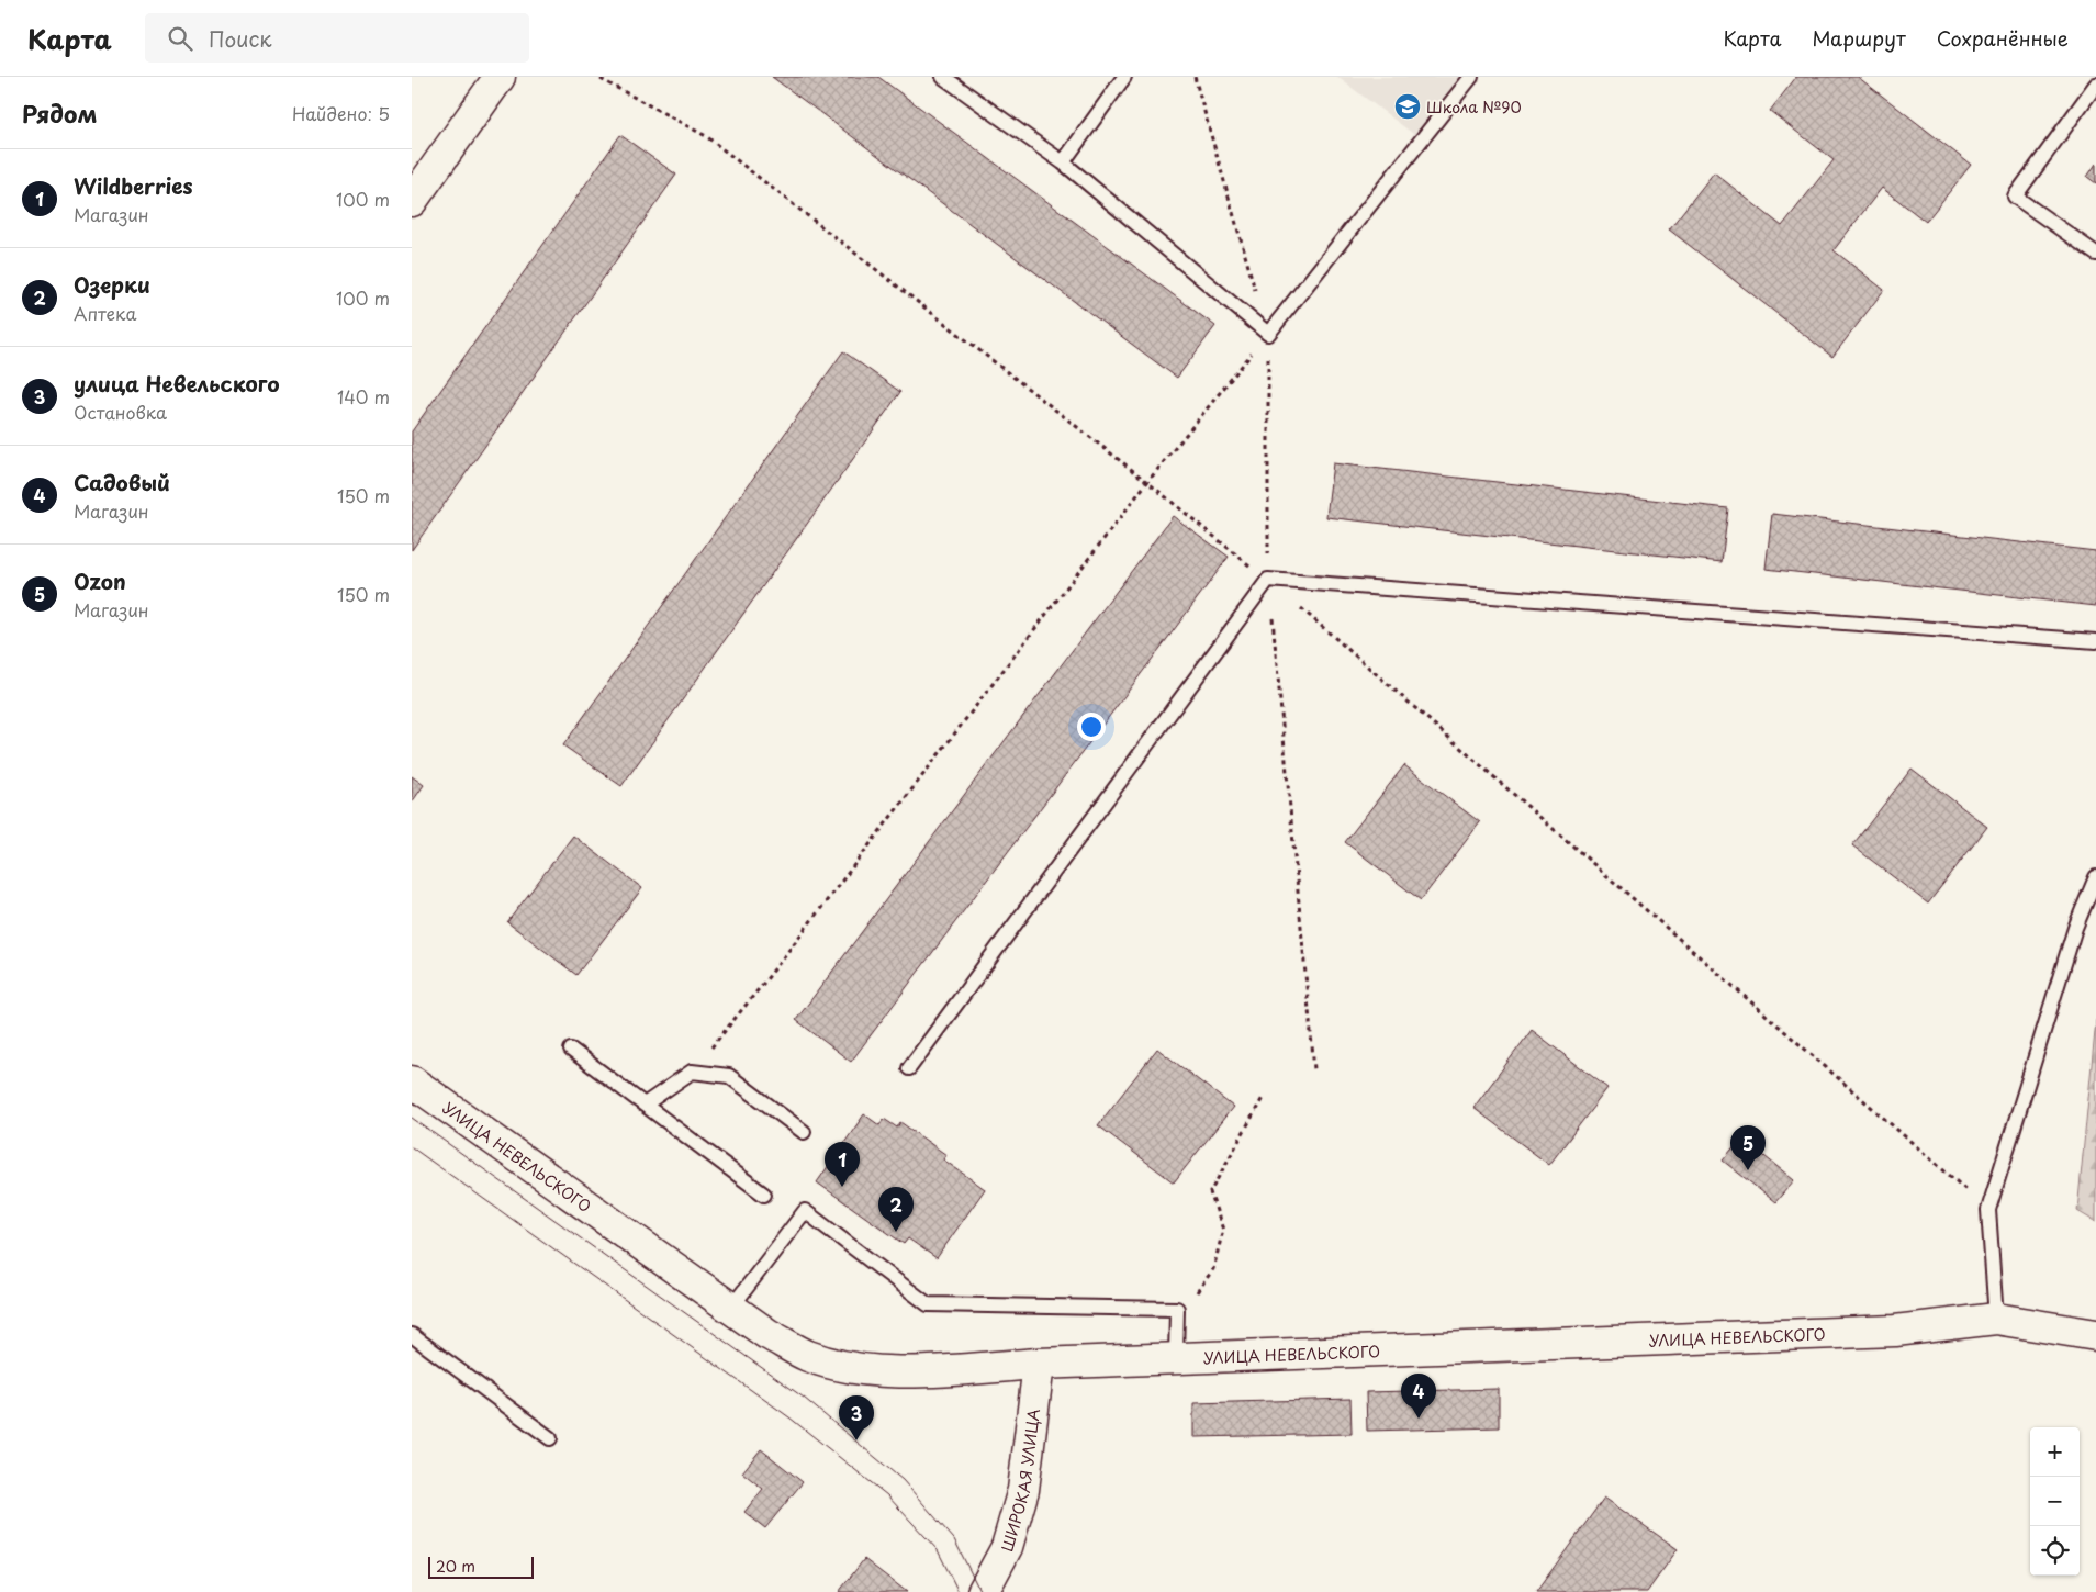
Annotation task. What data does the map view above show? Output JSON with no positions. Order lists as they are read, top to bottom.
{
  "streets": {
    "street": ["УЛИЦА НЕВЕЛЬСКОГО", "ШИРОКАЯ УЛИЦА"]
  },
  "crossings": [
    ["УЛИЦА НЕВЕЛЬСКОГО", "ШИРОКАЯ УЛИЦА"]
  ],
  "places": {
    "school or university": ["Школа №90"]
  },
  "scale_bar": "20 m",
  "page": {
    "header": "Карта",
    "search": "Поиск",
    "nav": ["Карта", "Маршрут", "Сохранённые"],
    "heading": ["Рядом", "Найдено: 5"],
    "list": [
      {
        "mark": "1",
        "name": "Wildberries",
        "note": "Магазин",
        "value": "100 m"
      },
      {
        "mark": "2",
        "name": "Озерки",
        "note": "Аптека",
        "value": "100 m"
      },
      {
        "mark": "3",
        "name": "улица Невельского",
        "note": "Остановка",
        "value": "140 m"
      },
      {
        "mark": "4",
        "name": "Садовый",
        "note": "Магазин",
        "value": "150 m"
      },
      {
        "mark": "5",
        "name": "Ozon",
        "note": "Магазин",
        "value": "150 m"
      }
    ],
    "pins": [
      "5",
      "1",
      "2",
      "4",
      "3"
    ],
    "map_buttons": ["+", "−"],
    "scale": "20 m"
  }
}
